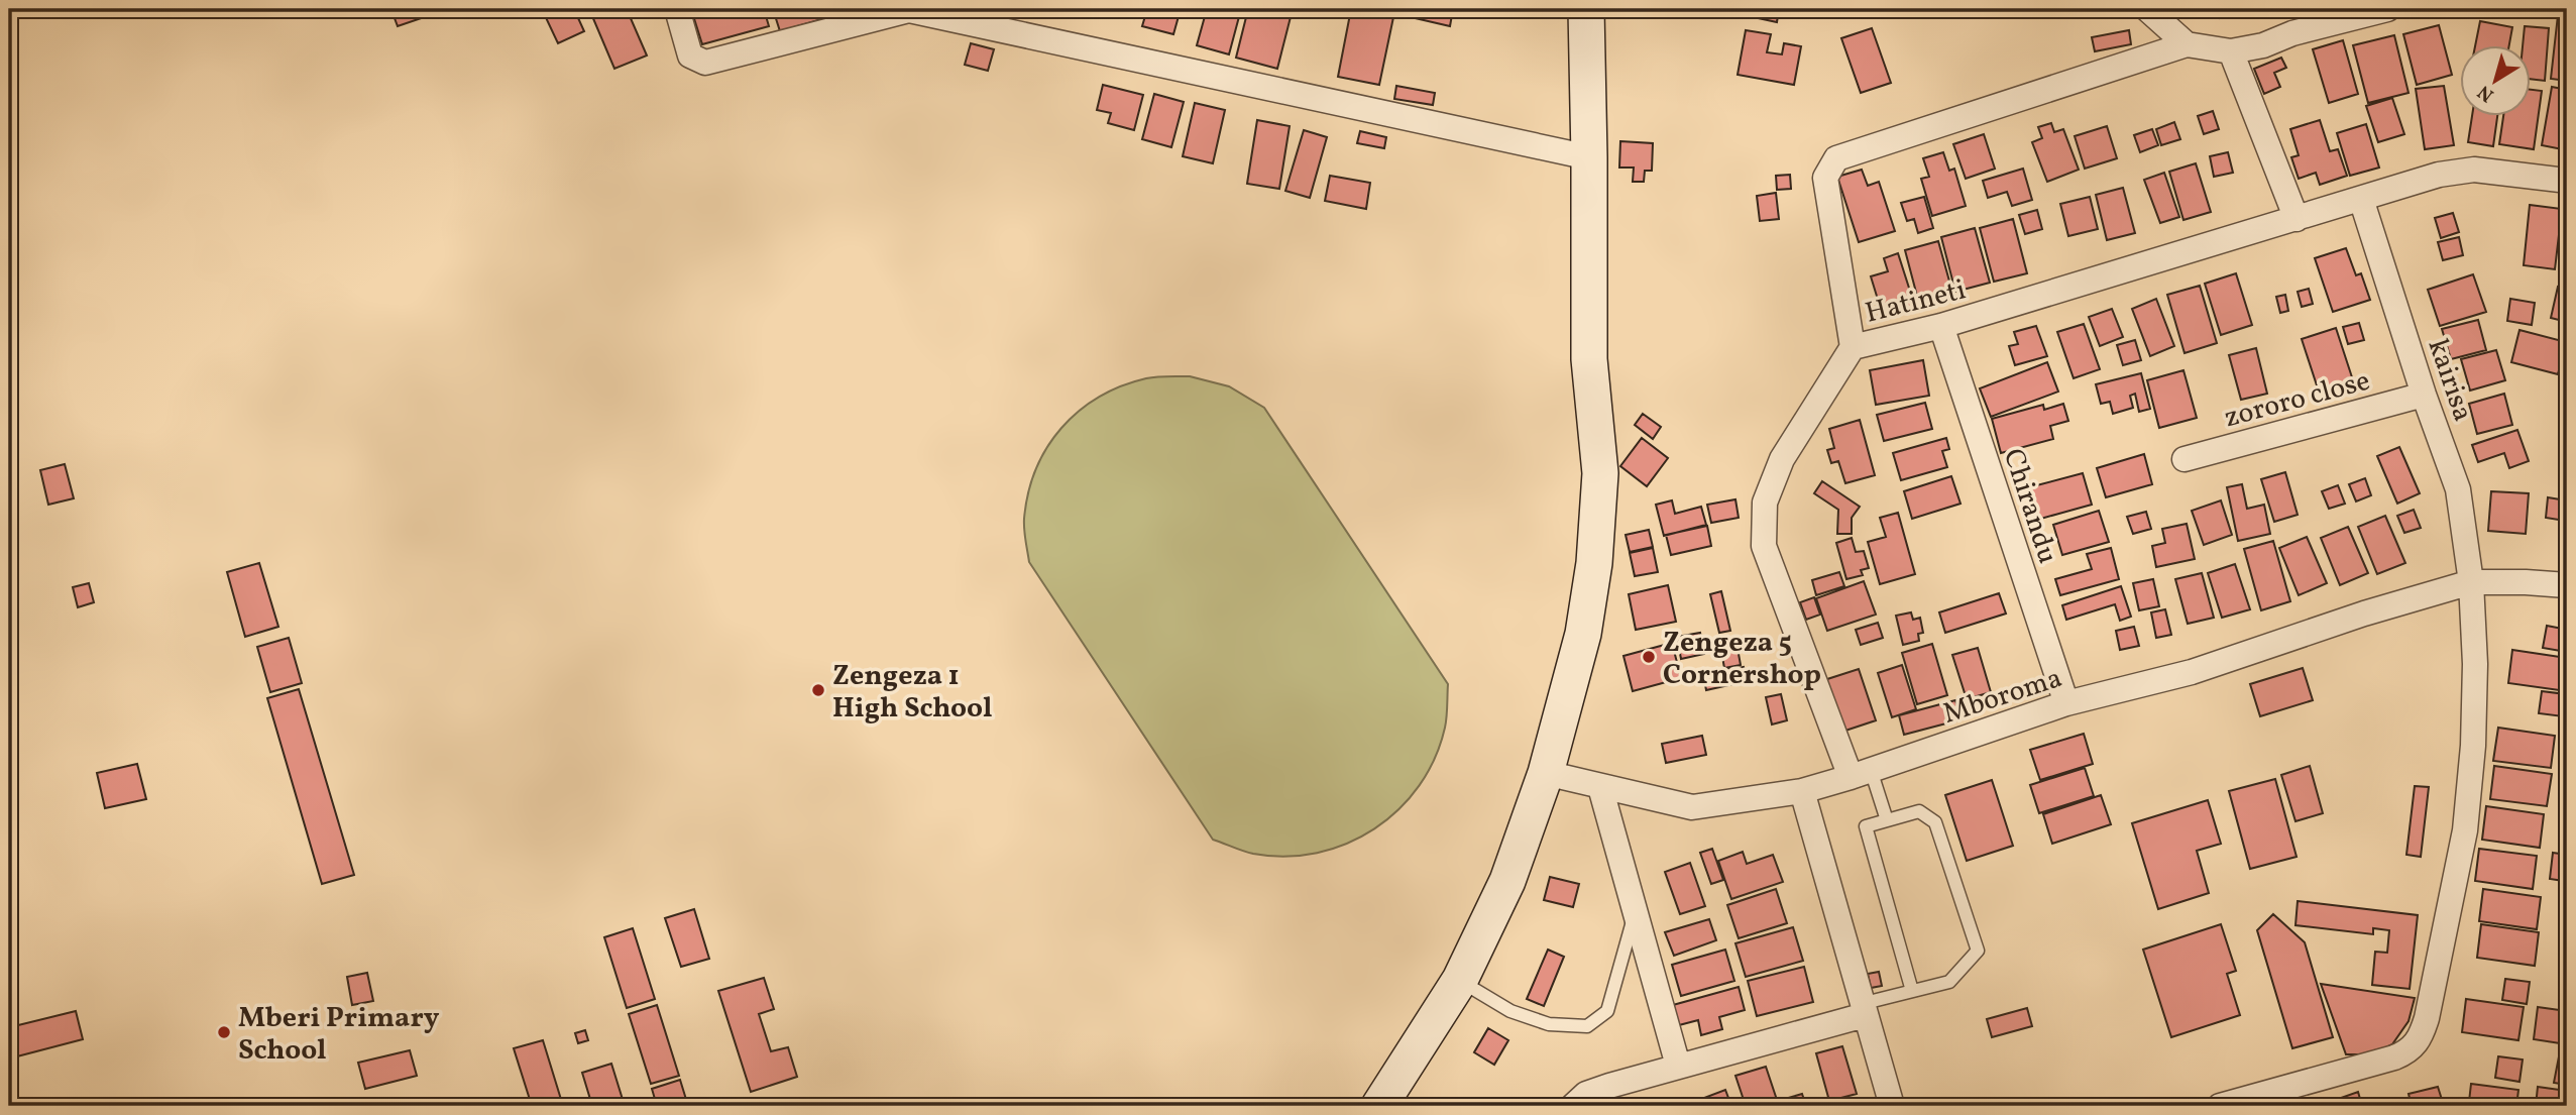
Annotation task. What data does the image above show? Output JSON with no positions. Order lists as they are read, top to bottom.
{
  "streets": {
    "street": [
      "Hatineti",
      "kairisa",
      "zororo close",
      "Chirandu",
      "Mboroma"
    ]
  },
  "crossings": [
    ["Hatineti", "kairisa"],
    ["Hatineti", "Chirandu"],
    ["Hatineti", "Mboroma"],
    ["kairisa", "zororo close"],
    ["kairisa", "Mboroma"],
    ["Chirandu", "Mboroma"]
  ],
  "places": ["Zengeza 5 Cornershop", "Zengeza 1 High School", "Mberi Primary School"],
  "north": "bottom left"
}
